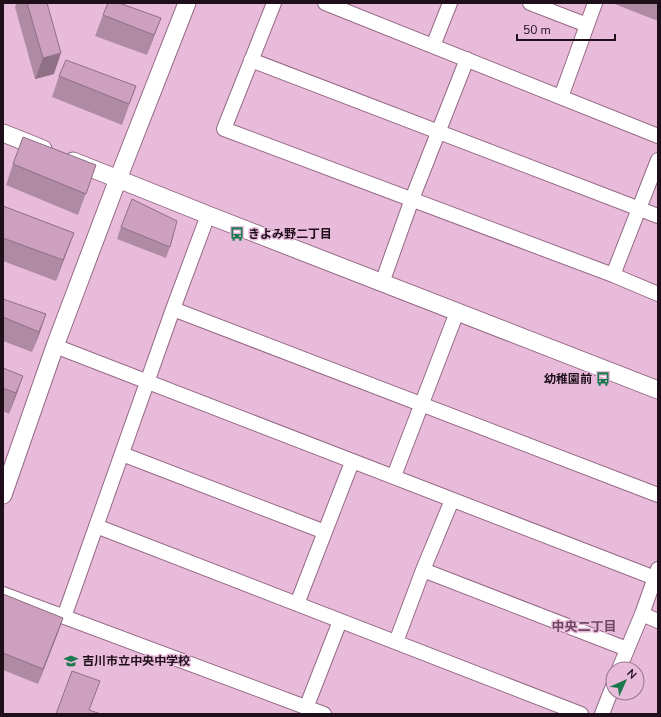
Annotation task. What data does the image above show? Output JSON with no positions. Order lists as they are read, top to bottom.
{
  "districts": ["中央二丁目"],
  "places": {
    "bus stop": ["きよみ野二丁目", "幼稚園前"],
    "school or university": ["吉川市立中央中学校"]
  },
  "scale_bar": "50 m",
  "north": "top right"
}
